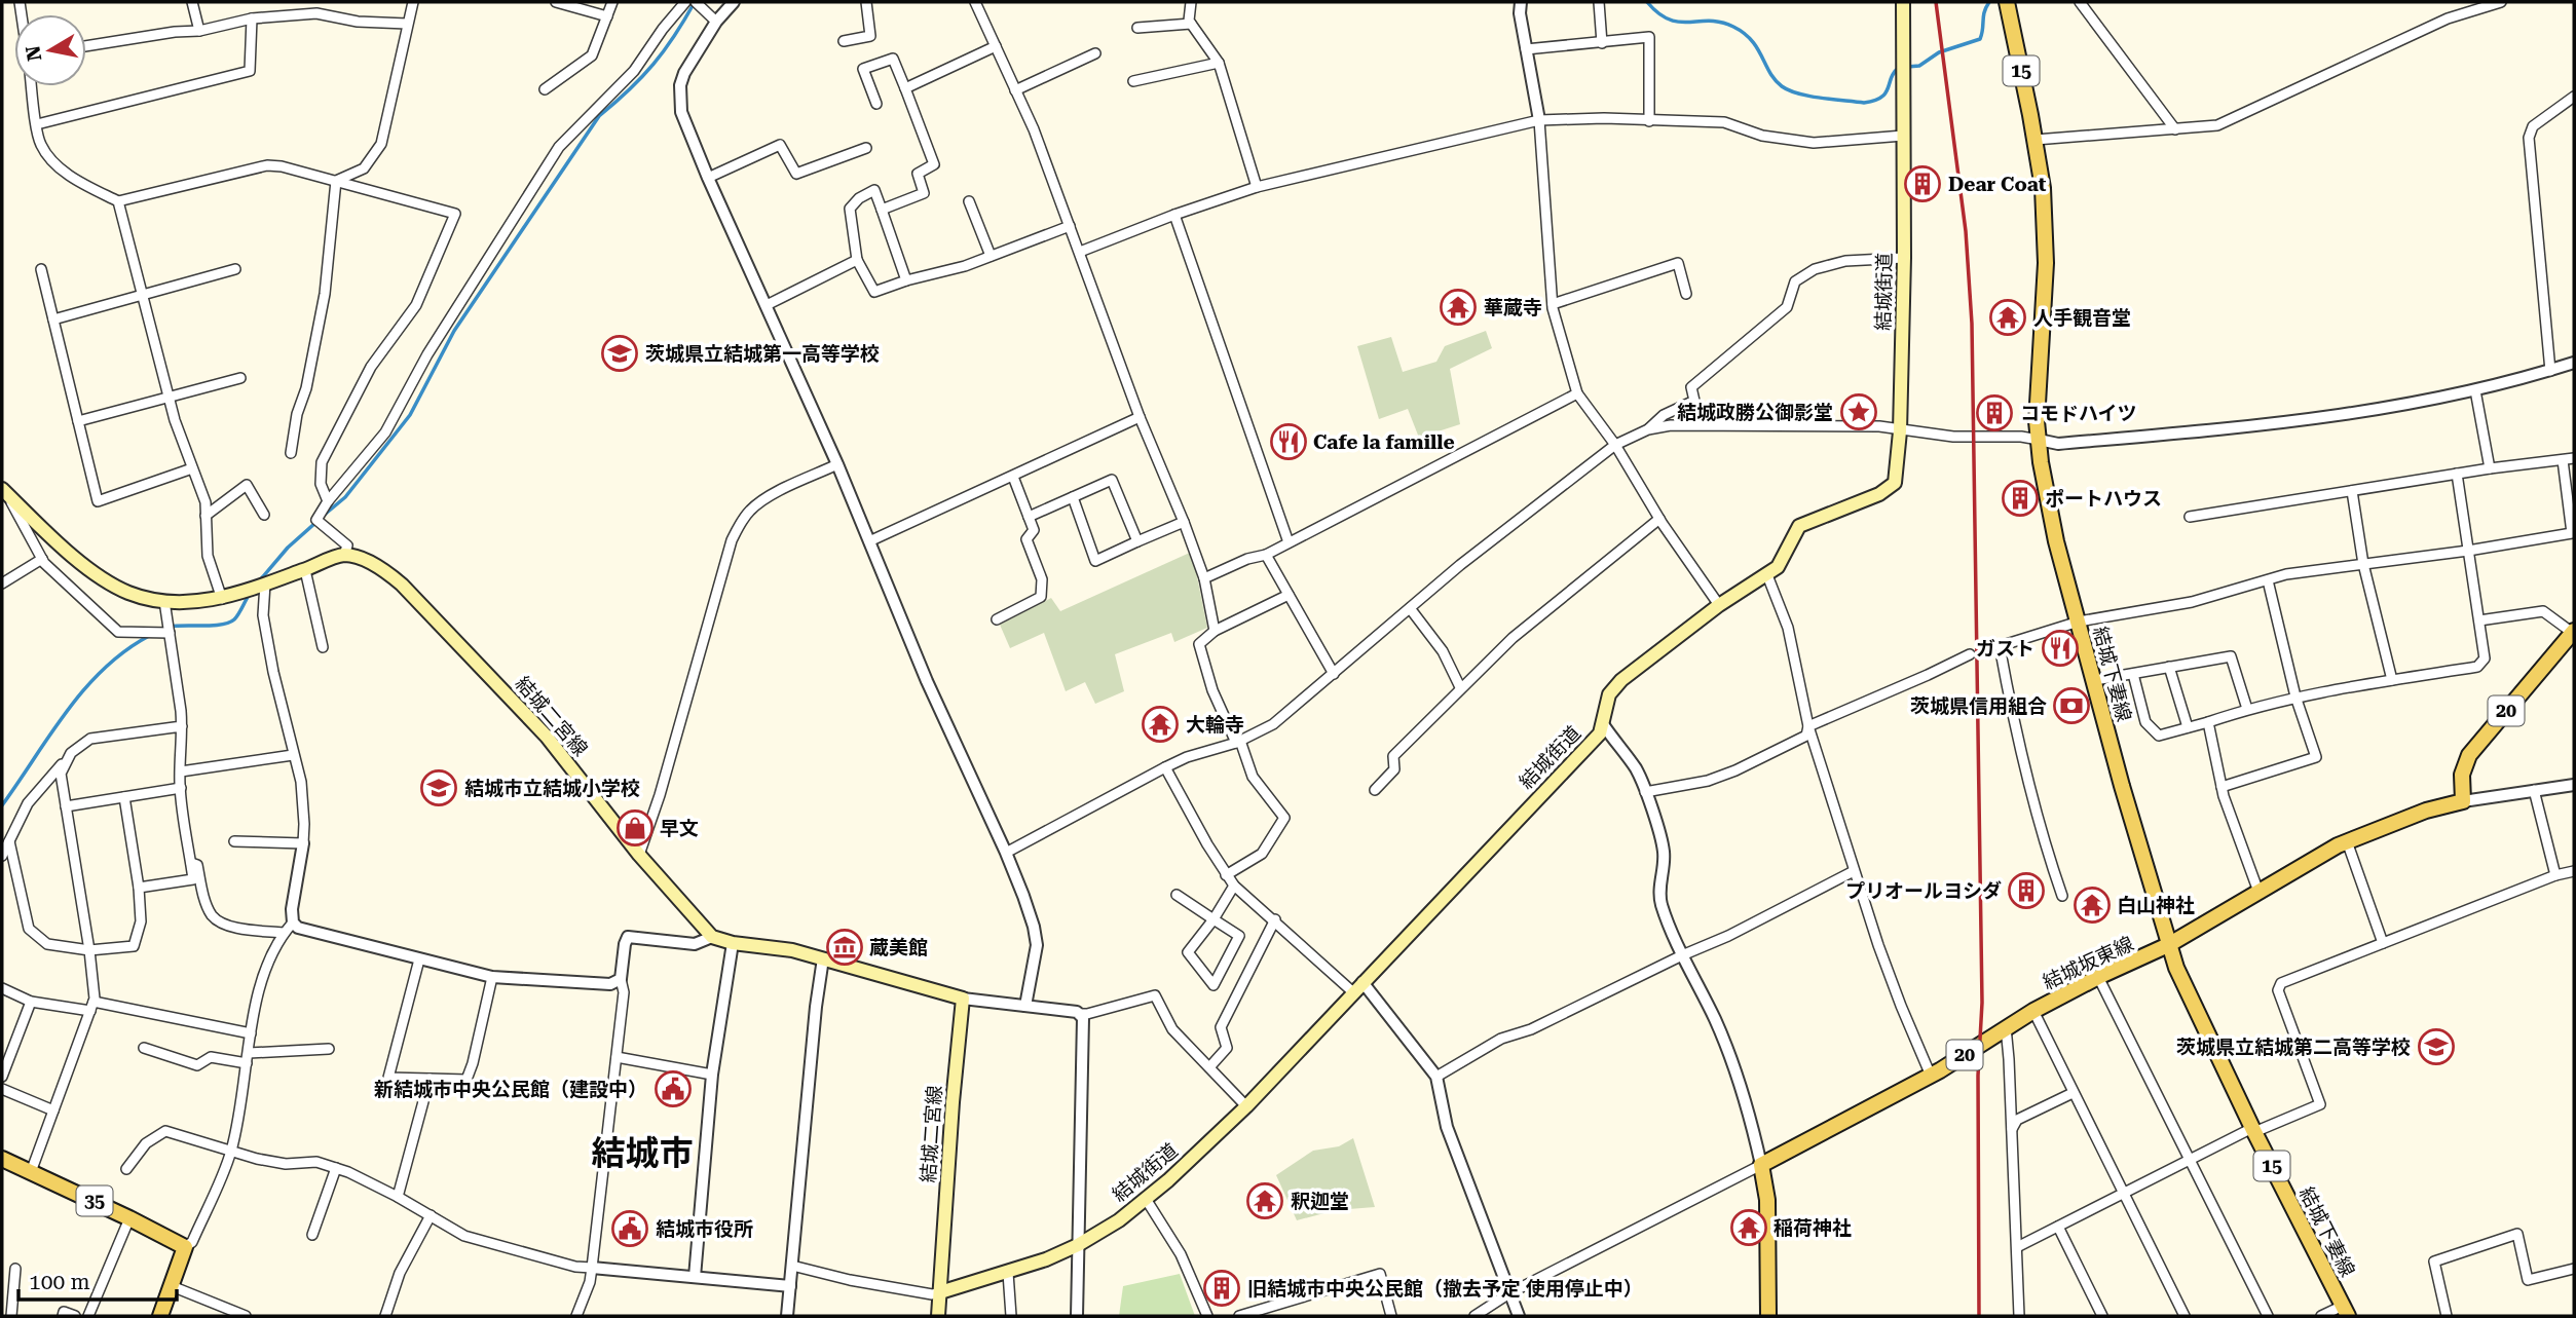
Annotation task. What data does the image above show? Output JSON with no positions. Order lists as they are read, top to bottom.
{
  "streets": {
    "main road": [
      "15",
      "結城街道",
      "結城下妻線",
      "20",
      "結城二宮線",
      "結城坂東線",
      "35"
    ]
  },
  "crossings": [
    ["結城街道", "結城二宮線"],
    ["結城下妻線", "結城坂東線"],
    ["20", "結城坂東線"]
  ],
  "districts": ["結城市"],
  "places": {
    "building": [
      "Dear Coat",
      "コモドハイツ",
      "ポートハウス",
      "プリオールヨシダ",
      "旧結城市中央公民館（撤去予定 使用停止中）"
    ],
    "temple": [
      "華蔵寺",
      "人手観音堂",
      "大輪寺",
      "白山神社",
      "釈迦堂",
      "稲荷神社"
    ],
    "school or university": ["茨城県立結城第一高等学校", "結城市立結城小学校", "茨城県立結城第二高等学校"],
    "place": ["結城政勝公御影堂"],
    "restaurant": ["Cafe la famille", "ガスト"],
    "bank": ["茨城県信用組合"],
    "shop": ["早文"],
    "museum": ["蔵美館"],
    "public building": ["新結城市中央公民館（建設中）", "結城市役所"]
  },
  "scale_bar": "100 m",
  "north": "left"
}
